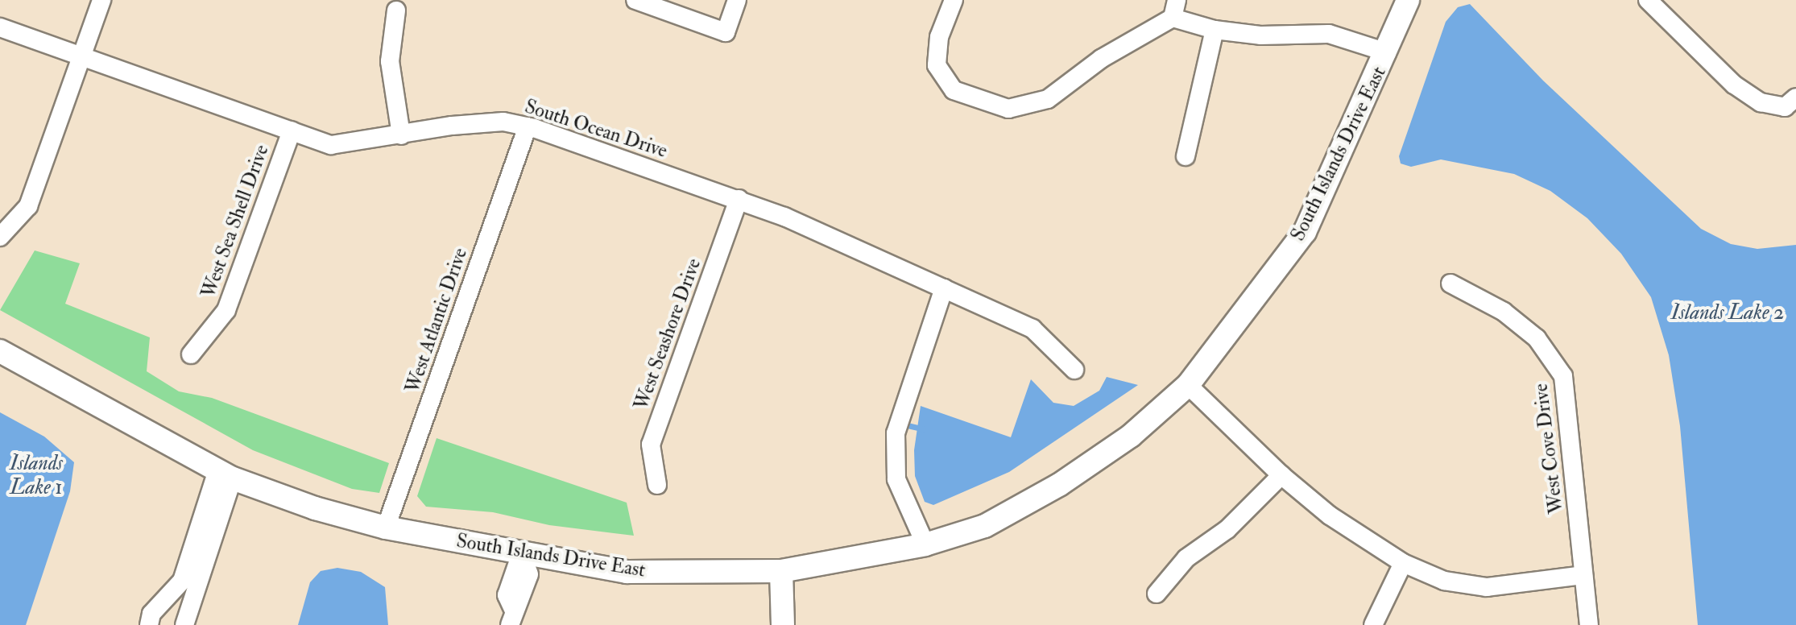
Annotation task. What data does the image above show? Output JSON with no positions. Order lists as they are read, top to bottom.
{
  "streets": {
    "street": [
      "South Ocean Drive",
      "South Islands Drive East",
      "West Sea Shell Drive",
      "West Atlantic Drive",
      "West Seashore Drive",
      "West Cove Drive"
    ]
  },
  "crossings": [
    ["South Ocean Drive", "West Sea Shell Drive"],
    ["South Ocean Drive", "West Atlantic Drive"],
    ["South Ocean Drive", "West Seashore Drive"],
    ["South Islands Drive East", "West Atlantic Drive"]
  ],
  "water": ["Islands Lake 2", "Islands Lake 1"]
}
